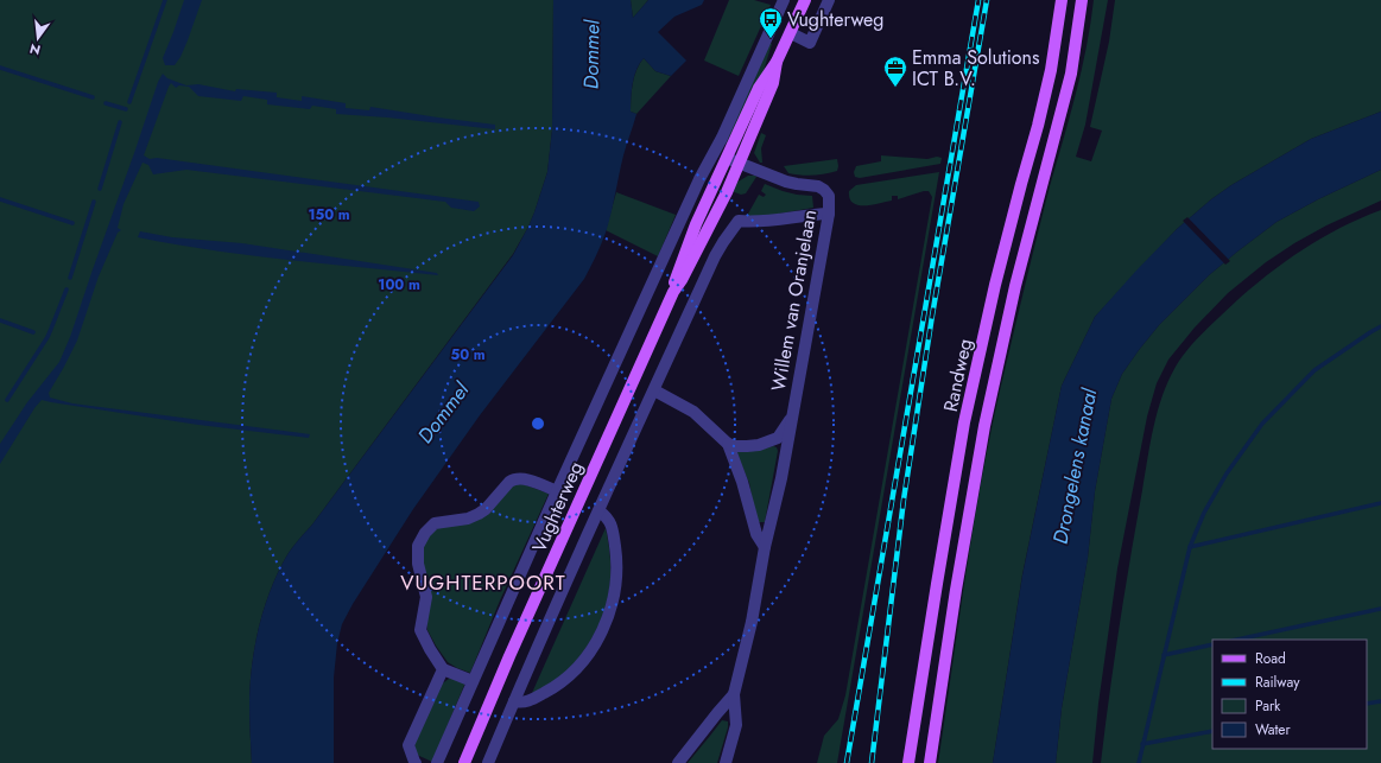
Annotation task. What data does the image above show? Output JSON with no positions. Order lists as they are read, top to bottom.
{
  "streets": {
    "main road": ["Randweg", "Vughterweg"],
    "street": ["Willem van Oranjelaan"]
  },
  "crossings": [
    ["Willem van Oranjelaan", "Vughterweg"]
  ],
  "districts": ["VUGHTERPOORT"],
  "water": ["Dommel", "Drongelens kanaal"],
  "places": {
    "bus stop": ["Vughterweg"],
    "office": ["Emma Solutions ICT B.V."]
  },
  "legend": [
    "Road",
    "Railway",
    "Park",
    "Water"
  ],
  "north": "bottom",
  "rings": ["150 m", "100 m", "50 m"]
}
